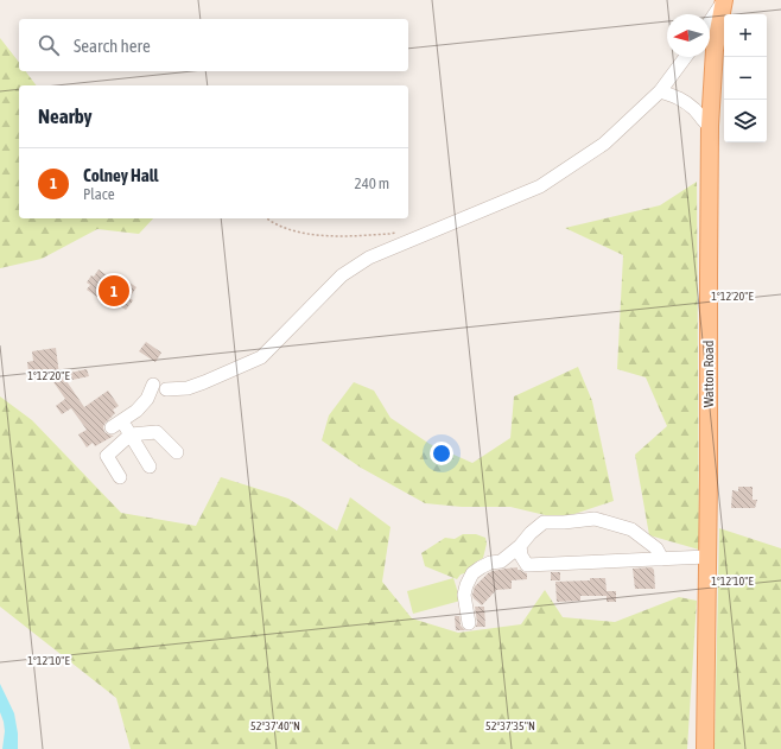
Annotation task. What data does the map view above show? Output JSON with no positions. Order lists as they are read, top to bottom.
{
  "streets": {
    "main road": ["Watton Road"]
  },
  "north": "left",
  "page": {
    "map_buttons": ["+", "−"],
    "search": "Search here",
    "heading": "Nearby",
    "list": [
      {
        "mark": "1",
        "name": "Colney Hall",
        "note": "Place",
        "value": "240 m"
      }
    ],
    "pins": "1"
  },
  "coordinates": [
    "1°12'20\"E",
    "1°12'10\"E",
    "52°37'40\"N",
    "52°37'35\"N"
  ]
}
